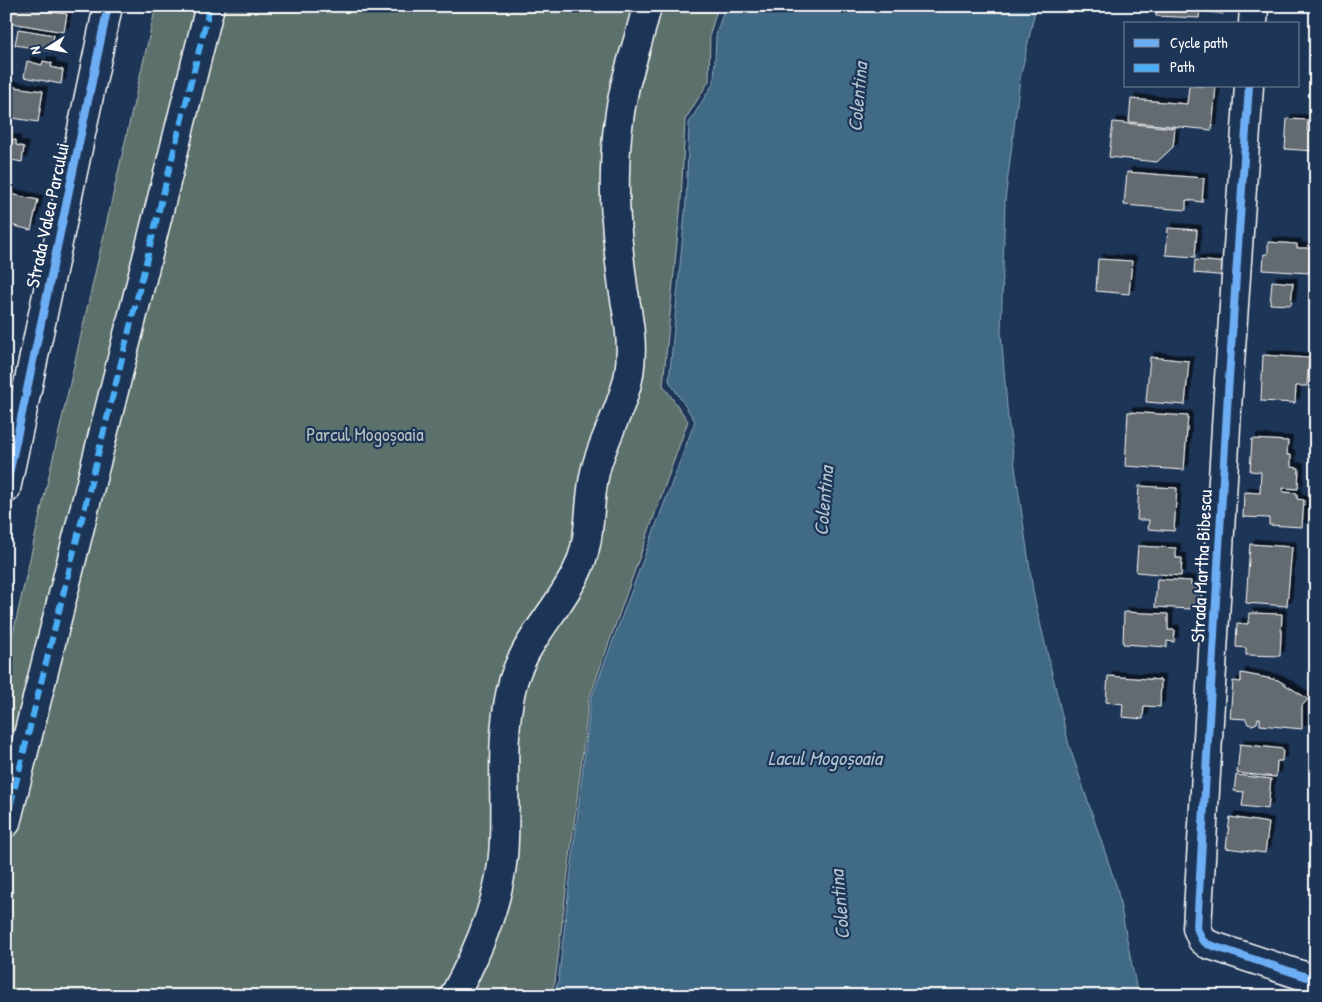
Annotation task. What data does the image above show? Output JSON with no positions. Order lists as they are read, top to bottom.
{
  "streets": {
    "street": ["Strada Valea Parcului", "Strada Martha Bibescu"]
  },
  "water": ["Colentina", "Lacul Mogoșoaia"],
  "parks": ["Parcul Mogoșoaia"],
  "legend": ["Cycle path", "Path"],
  "north": "left"
}
